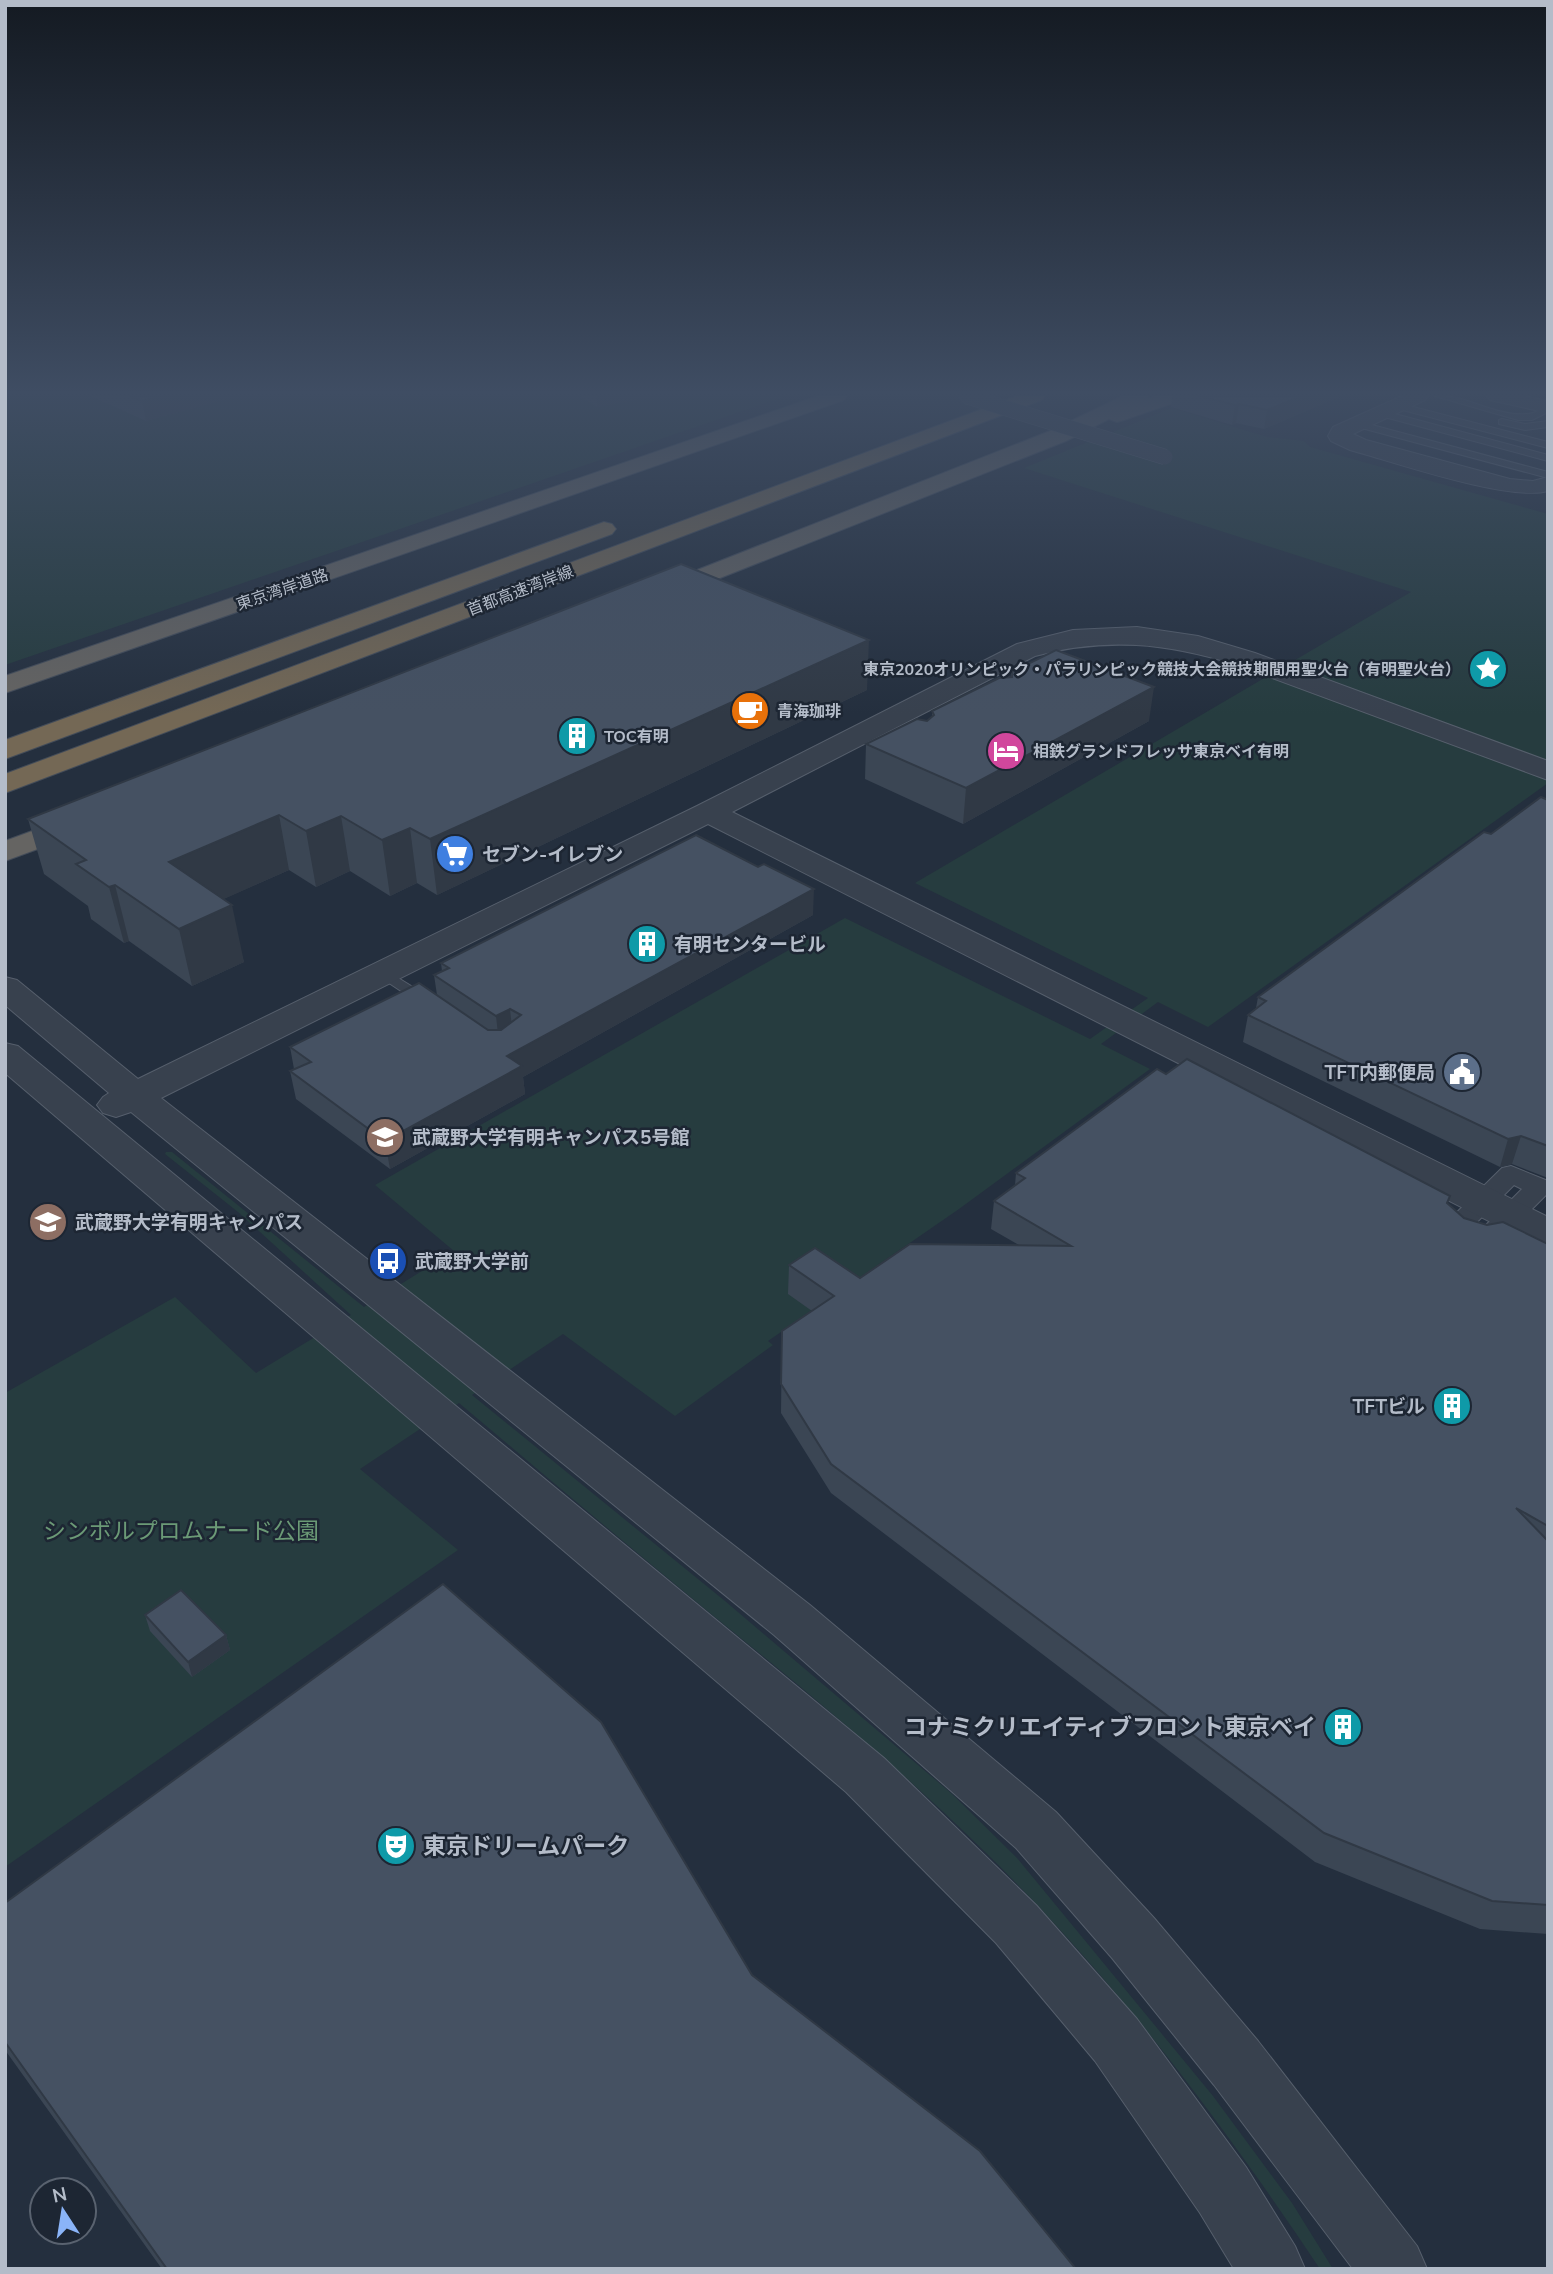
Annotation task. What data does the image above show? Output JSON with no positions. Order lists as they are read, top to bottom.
{
  "streets": {
    "highway": ["東京湾岸道路", "首都高速湾岸線"]
  },
  "parks": ["シンボルプロムナード公園"],
  "places": {
    "place": ["東京2020オリンピック・パラリンピック競技大会競技期間用聖火台（有明聖火台）"],
    "cafe": ["青海珈琲"],
    "building": [
      "TOC有明",
      "有明センタービル",
      "TFTビル",
      "コナミクリエイティブフロント東京ベイ"
    ],
    "hotel": ["相鉄グランドフレッサ東京ベイ有明"],
    "supermarket": ["セブン-イレブン"],
    "public building": ["TFT内郵便局"],
    "school or university": ["武蔵野大学有明キャンパス5号館", "武蔵野大学有明キャンパス"],
    "bus stop": ["武蔵野大学前"],
    "theatre": ["東京ドリームパーク"]
  },
  "north": "top"
}
